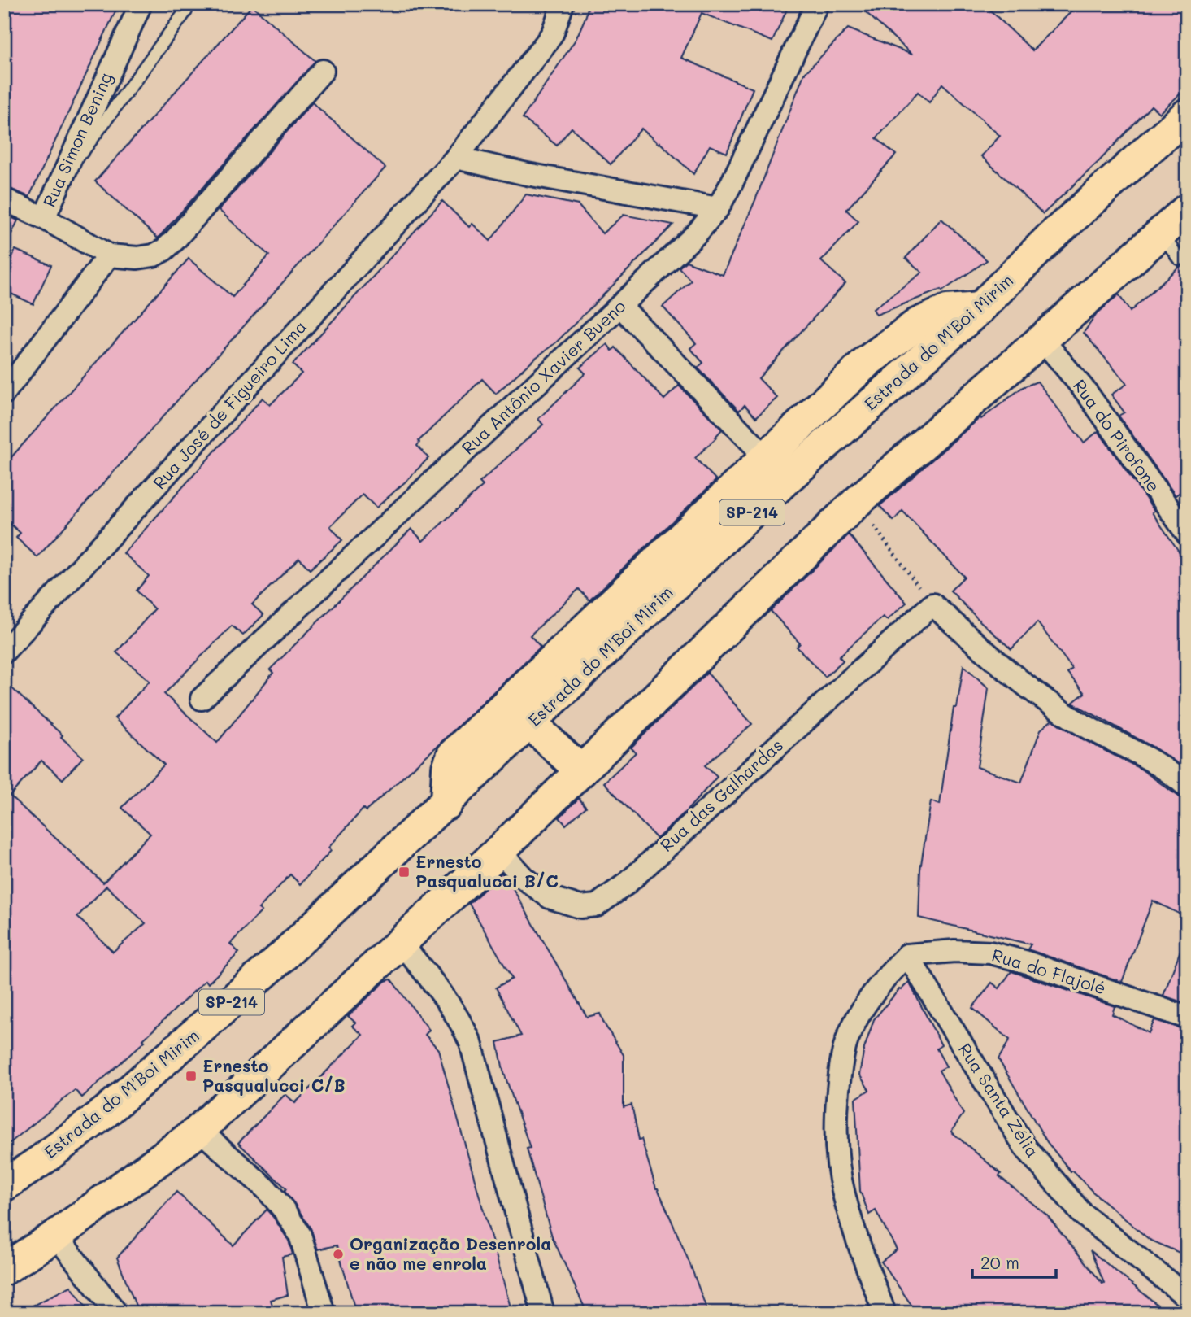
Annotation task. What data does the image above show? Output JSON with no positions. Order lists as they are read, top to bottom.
{
  "streets": {
    "main road": ["Estrada do M'Boi Mirim", "SP-214"],
    "street": [
      "Rua Simon Bening",
      "Rua Antônio Xavier Bueno",
      "Rua José de Figueiro Lima",
      "Rua do Pirofone",
      "Rua das Galhardas",
      "Rua do Flajolé",
      "Rua Santa Zélia"
    ]
  },
  "crossings": [
    ["Rua do Flajolé", "Rua Santa Zélia"]
  ],
  "places": {
    "transit": ["Ernesto Pasqualucci B/C", "Ernesto Pasqualucci C/B"],
    "other": ["Organização Desenrola e não me enrola"]
  },
  "scale_bar": "20 m"
}
